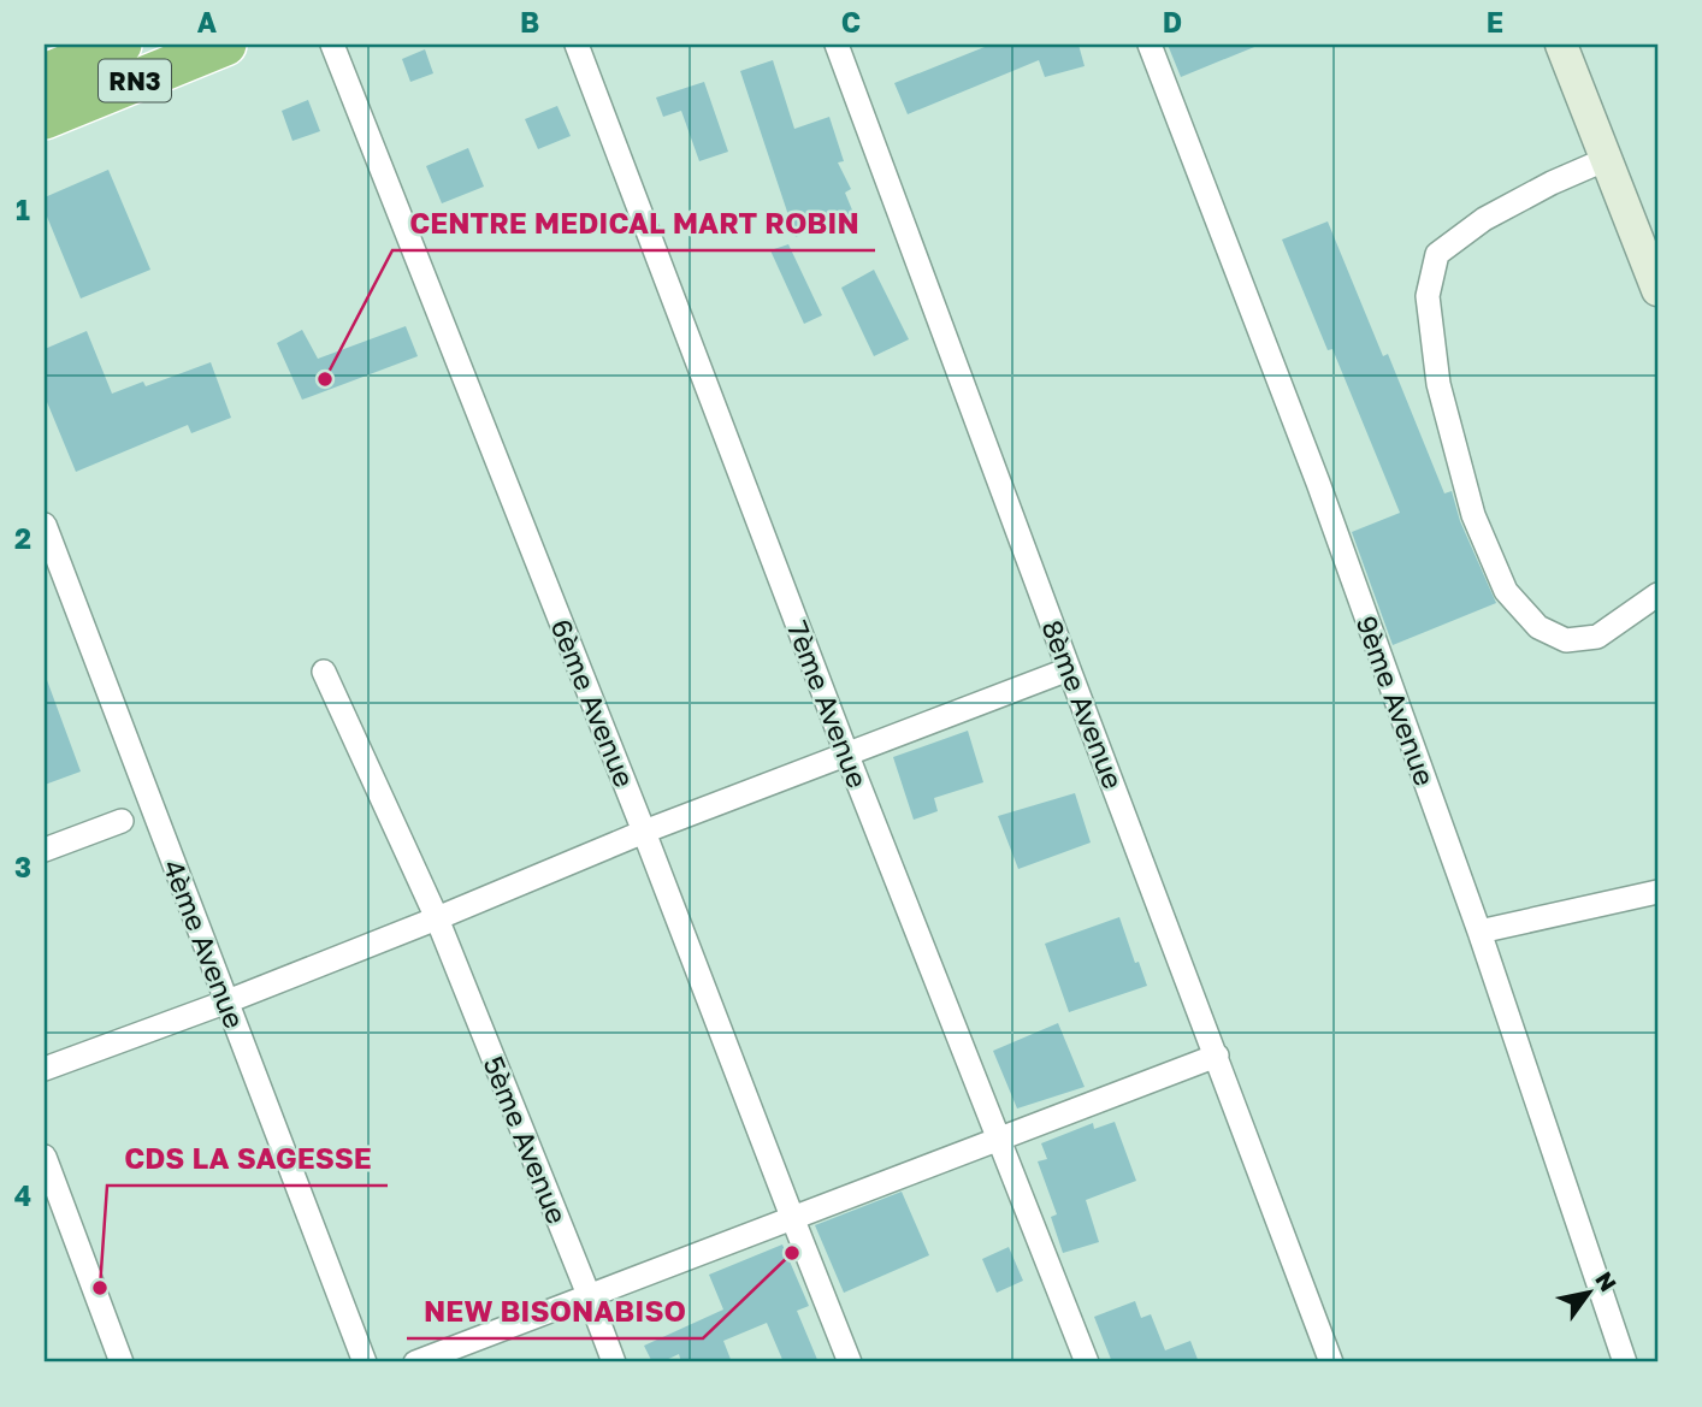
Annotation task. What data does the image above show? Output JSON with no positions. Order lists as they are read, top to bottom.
{
  "streets": {
    "highway": ["RN3"],
    "street": [
      "9ème Avenue",
      "6ème Avenue",
      "7ème Avenue",
      "8ème Avenue",
      "4ème Avenue",
      "5ème Avenue"
    ]
  },
  "places": ["CENTRE MEDICAL MART ROBIN", "NEW BISONABISO", "CDS LA SAGESSE"],
  "north": "top right",
  "grid": {
    "columns": [
      "A",
      "B",
      "C",
      "D",
      "E"
    ],
    "rows": [
      "1",
      "2",
      "3",
      "4"
    ]
  }
}
